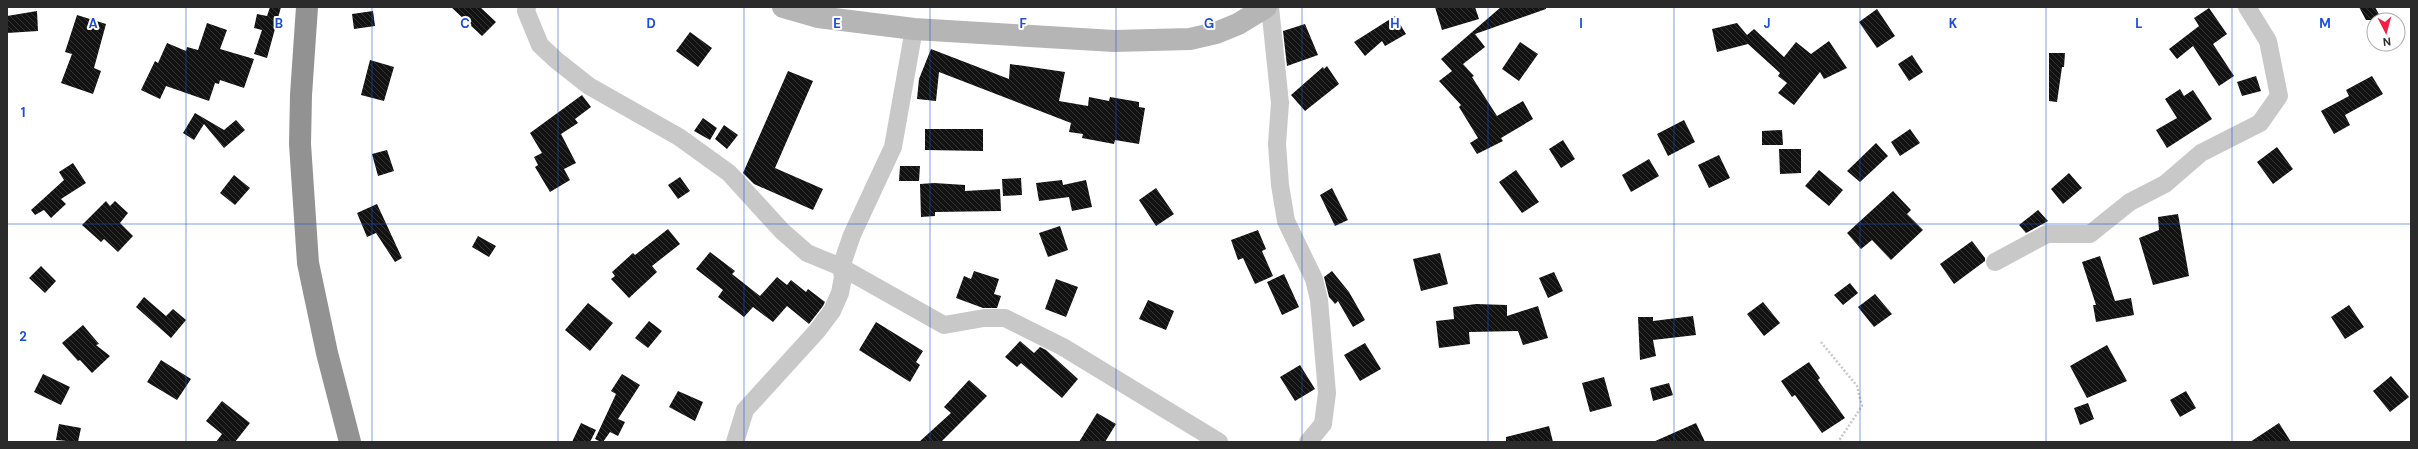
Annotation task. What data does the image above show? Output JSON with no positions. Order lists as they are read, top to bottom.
{
  "north": "bottom",
  "grid": {
    "columns": [
      "A",
      "B",
      "C",
      "D",
      "E",
      "F",
      "G",
      "H",
      "I",
      "J",
      "K",
      "L",
      "M"
    ],
    "rows": ["1", "2"]
  }
}
